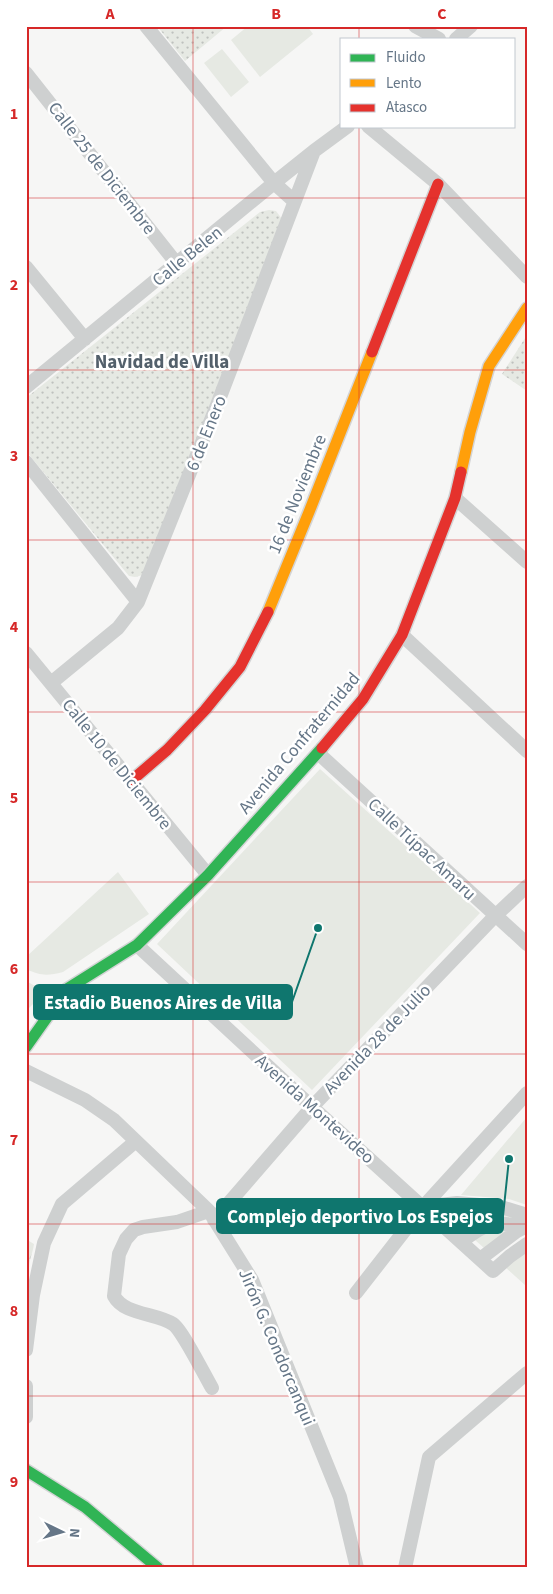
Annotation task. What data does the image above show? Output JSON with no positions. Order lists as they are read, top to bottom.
{
  "streets": {
    "street": [
      "Calle 25 de Diciembre",
      "Calle Belen",
      "6 de Enero",
      "16 de Noviembre",
      "Avenida Confraternidad",
      "Calle 10 de Diciembre",
      "Calle Túpac Amaru",
      "Avenida 28 de Julio",
      "Avenida Montevideo",
      "Jirón G. Condorcanqui"
    ]
  },
  "crossings": [
    ["Calle 25 de Diciembre", "Calle Belen"],
    ["Calle Belen", "6 de Enero"],
    ["6 de Enero", "Calle 10 de Diciembre"],
    ["16 de Noviembre", "Calle 10 de Diciembre"],
    ["Avenida Confraternidad", "Calle 10 de Diciembre"],
    ["Avenida Confraternidad", "Calle Túpac Amaru"],
    ["Avenida Confraternidad", "Avenida Montevideo"],
    ["Calle Túpac Amaru", "Avenida 28 de Julio"],
    ["Avenida 28 de Julio", "Avenida Montevideo"],
    ["Avenida 28 de Julio", "Jirón G. Condorcanqui"]
  ],
  "districts": ["Navidad de Villa"],
  "places": ["Estadio Buenos Aires de Villa", "Complejo deportivo Los Espejos"],
  "legend": ["Fluido", "Lento", "Atasco"],
  "north": "right",
  "grid": {
    "columns": ["A", "B", "C"],
    "rows": [
      "1",
      "2",
      "3",
      "4",
      "5",
      "6",
      "7",
      "8",
      "9"
    ]
  }
}
